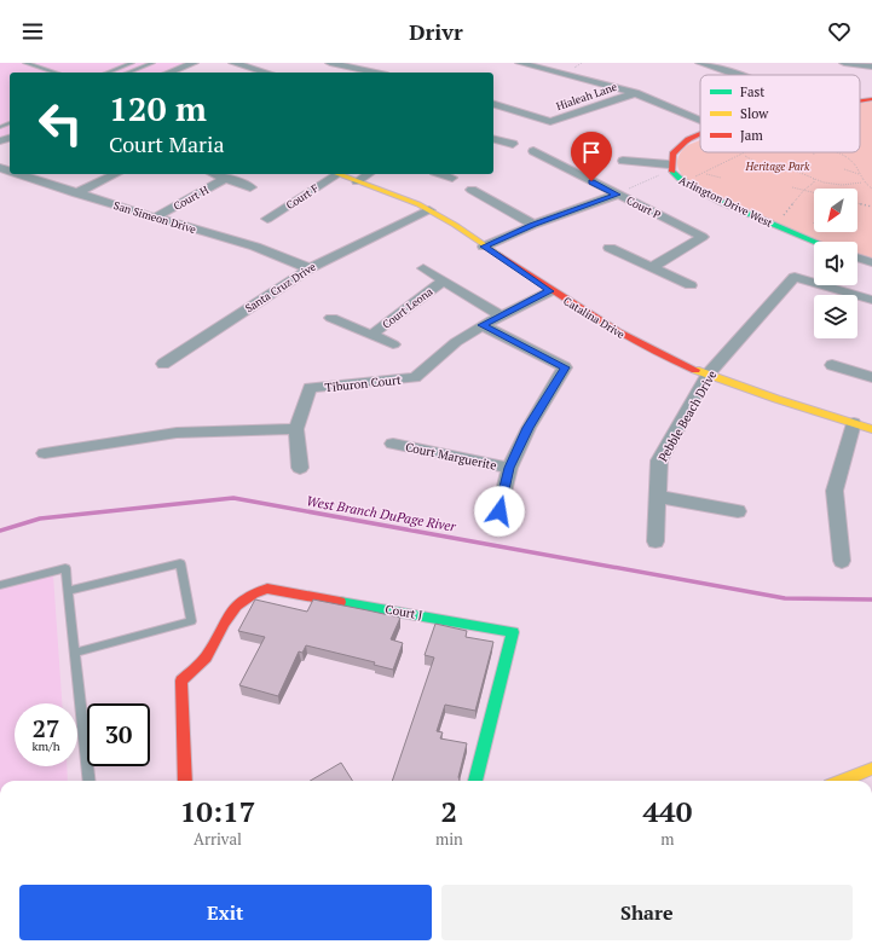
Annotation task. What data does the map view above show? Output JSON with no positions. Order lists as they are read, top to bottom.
{
  "streets": {
    "street": [
      "Hialeah Lane",
      "Court F",
      "Court H",
      "Arlington Drive West",
      "Court P",
      "San Simeon Drive",
      "Santa Cruz Drive",
      "Court Leona",
      "Catalina Drive",
      "Tiburon Court",
      "Pebble Beach Drive",
      "Court Marguerite",
      "Court J"
    ]
  },
  "crossings": [
    ["Court H", "San Simeon Drive"],
    ["San Simeon Drive", "Santa Cruz Drive"],
    ["Santa Cruz Drive", "Catalina Drive"],
    ["Court Leona", "Tiburon Court"],
    ["Catalina Drive", "Tiburon Court"],
    ["Catalina Drive", "Pebble Beach Drive"]
  ],
  "water": ["West Branch DuPage River"],
  "parks": ["Heritage Park"],
  "legend": ["Fast", "Slow", "Jam"],
  "north": "bottom left",
  "page": {
    "header": "Drivr",
    "turn": ["120 m", "Court Maria"],
    "speed": "27 km/h",
    "limit": "30",
    "eta": [
      "10:17",
      "Arrival",
      "2",
      "min",
      "440",
      "m"
    ],
    "buttons": ["Exit", "Share"]
  }
}
